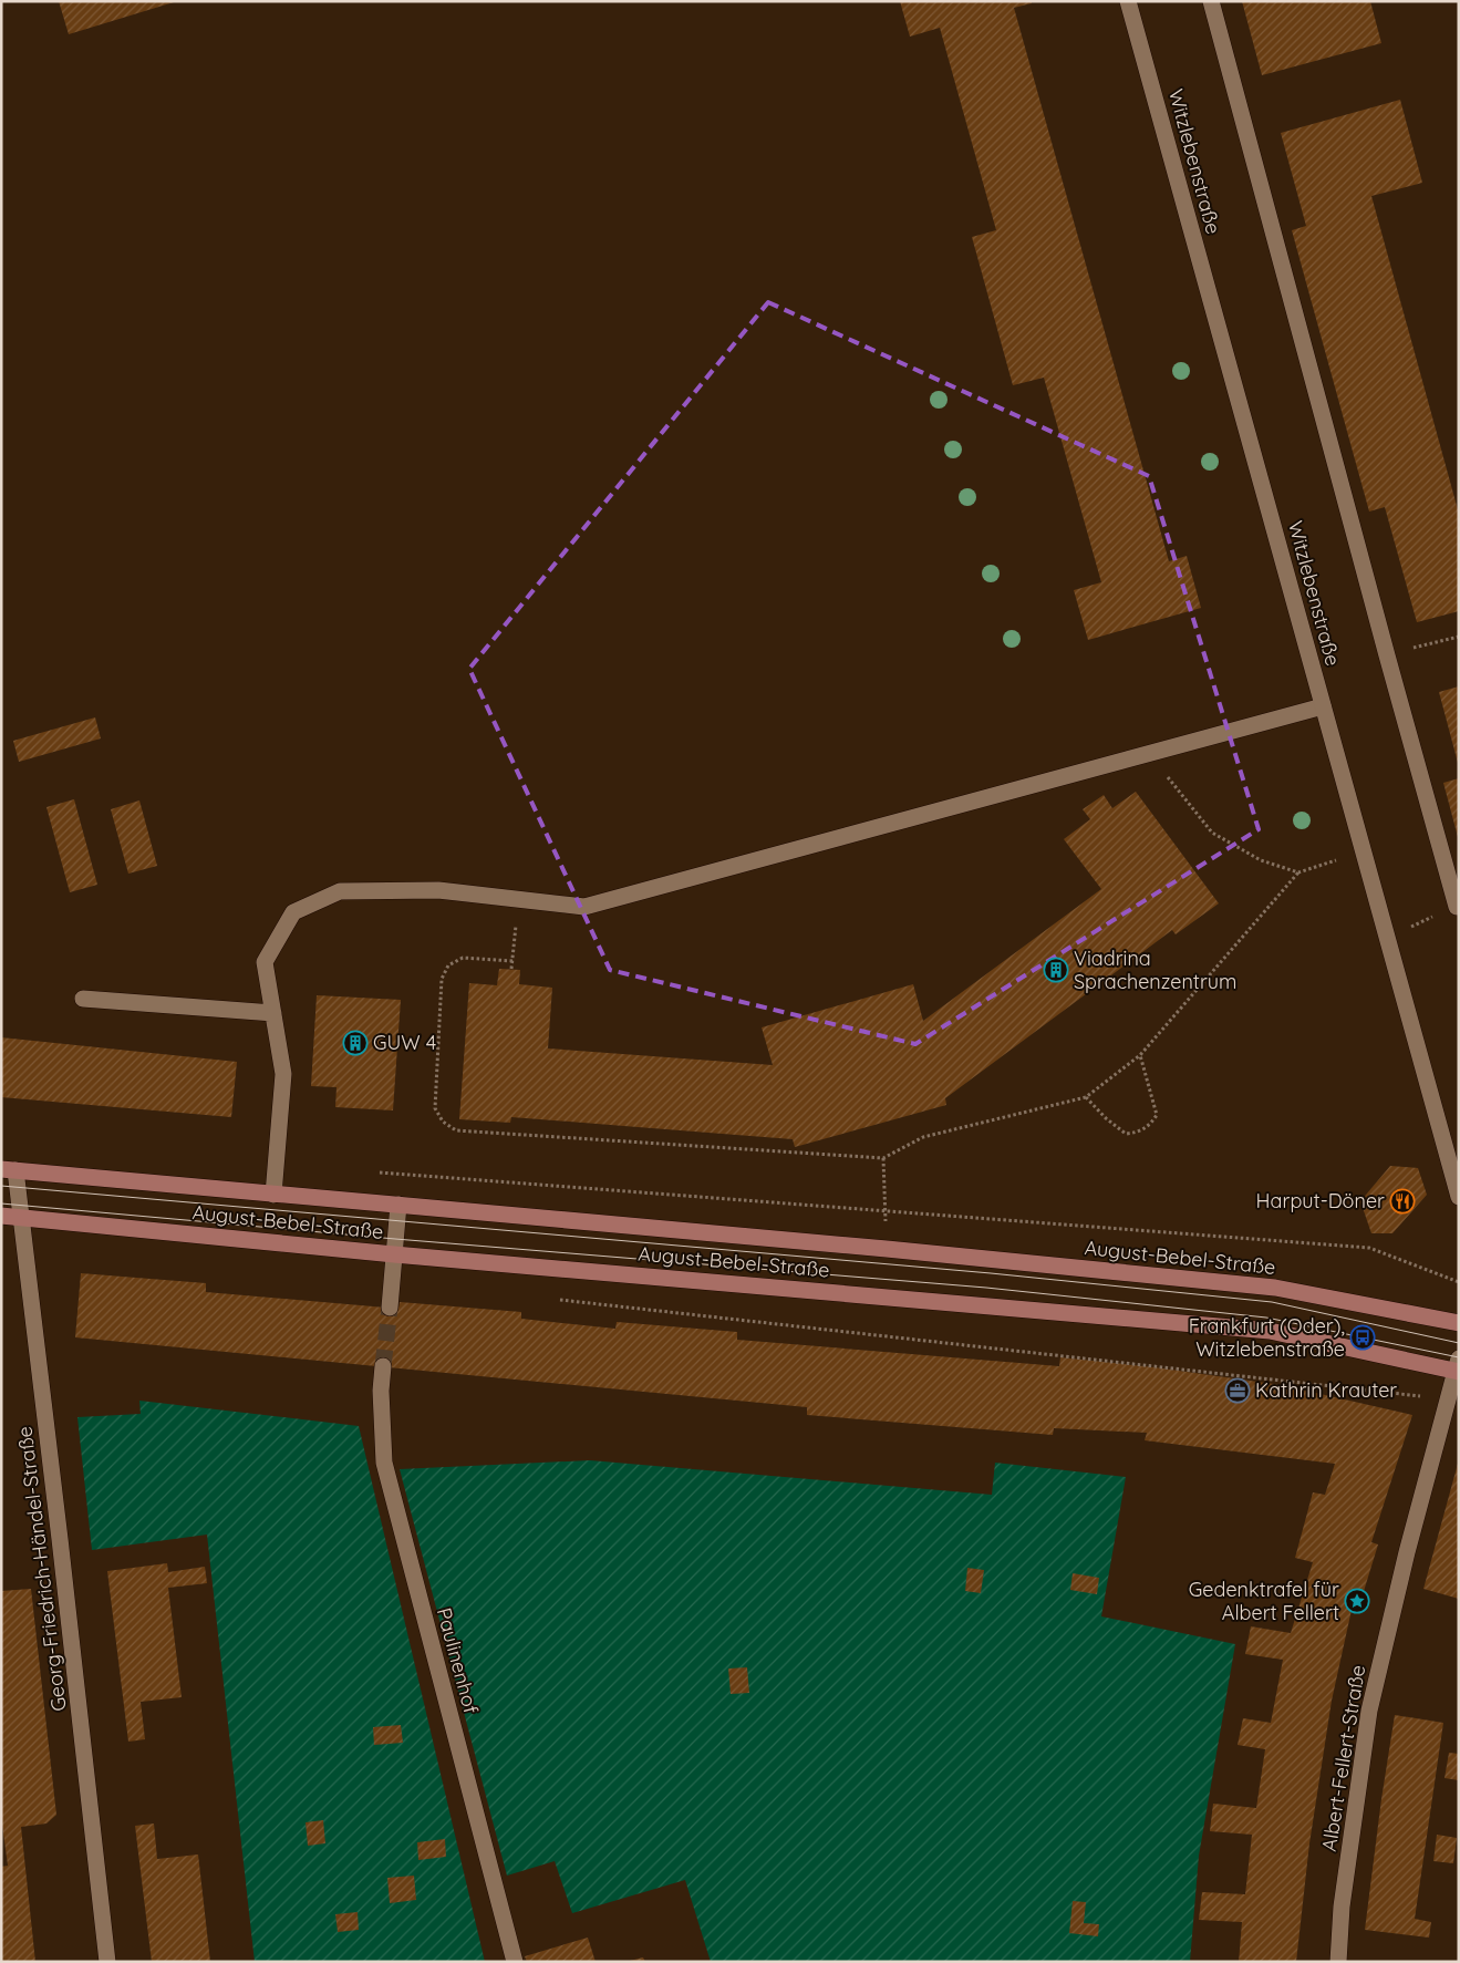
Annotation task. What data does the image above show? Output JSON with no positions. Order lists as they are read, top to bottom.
{
  "streets": {
    "street": [
      "Witzlebenstraße",
      "August-Bebel-Straße",
      "Georg-Friedrich-Händel-Straße",
      "Paulinenhof",
      "Albert-Fellert-Straße"
    ]
  },
  "crossings": [
    ["August-Bebel-Straße", "Georg-Friedrich-Händel-Straße"],
    ["August-Bebel-Straße", "Albert-Fellert-Straße"]
  ],
  "places": {
    "building": ["Viadrina Sprachenzentrum", "GUW 4"],
    "restaurant": ["Harput-Döner"],
    "bus stop": ["Frankfurt (Oder), Witzlebenstraße"],
    "office": ["Kathrin Krauter"],
    "place": ["Gedenktrafel für Albert Fellert"]
  }
}
